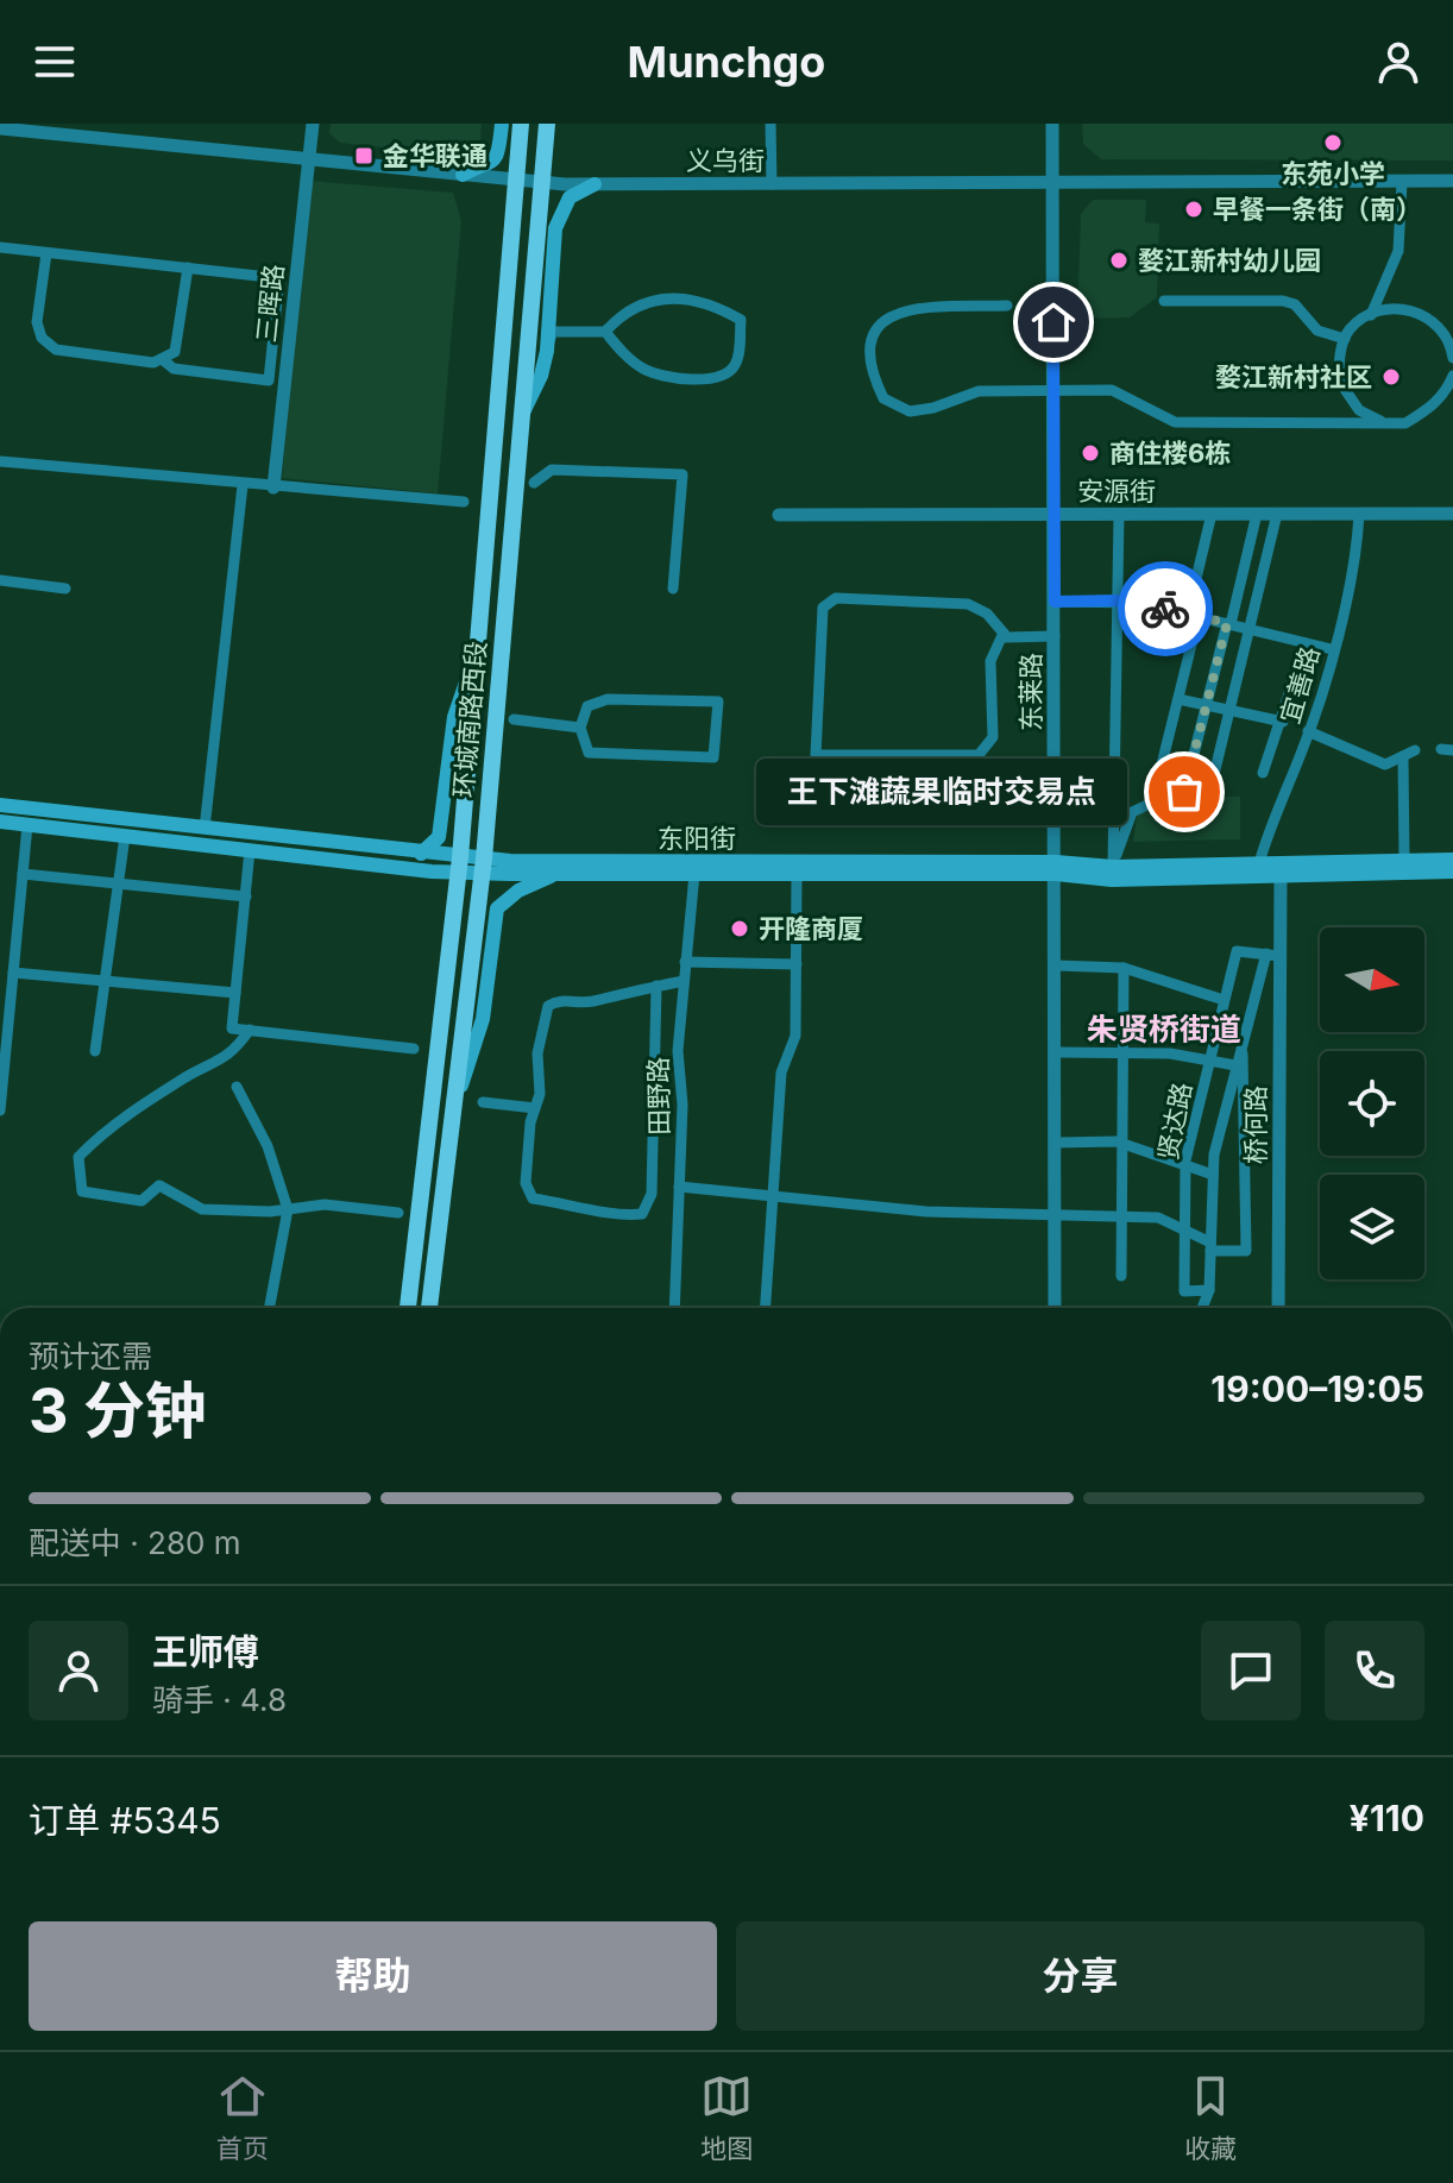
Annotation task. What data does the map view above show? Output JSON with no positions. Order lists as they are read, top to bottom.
{
  "streets": {
    "main road": ["环城南路西段", "东阳街"],
    "street": [
      "义乌街",
      "三晖路",
      "安源街",
      "宜善路",
      "东莱路",
      "田野路",
      "贤达路",
      "桥何路"
    ]
  },
  "crossings": [
    ["义乌街", "三晖路"],
    ["义乌街", "东莱路"],
    ["义乌街", "环城南路西段"],
    ["安源街", "宜善路"],
    ["安源街", "东莱路"],
    ["宜善路", "东阳街"],
    ["东莱路", "东阳街"],
    ["环城南路西段", "东阳街"],
    ["东阳街", "田野路"],
    ["东阳街", "桥何路"],
    ["贤达路", "桥何路"]
  ],
  "districts": ["朱贤桥街道"],
  "places": {
    "other": [
      "东苑小学",
      "早餐一条街（南）",
      "婺江新村幼儿园",
      "婺江新村社区",
      "商住楼6栋",
      "王下滩蔬果临时交易点",
      "开隆商厦"
    ],
    "transit": ["金华联通"]
  },
  "north": "right",
  "page": {
    "header": "Munchgo",
    "bubble": "王下滩蔬果临时交易点",
    "heading": ["3 分钟", "预计还需", "19:00–19:05"],
    "panel": [
      "王师傅",
      "骑手 · 4.8",
      "订单 #5345",
      "¥110"
    ],
    "bar": "配送中 · 280 m",
    "buttons": ["帮助", "分享"],
    "tabs": ["首页", "地图", "收藏"]
  }
}
